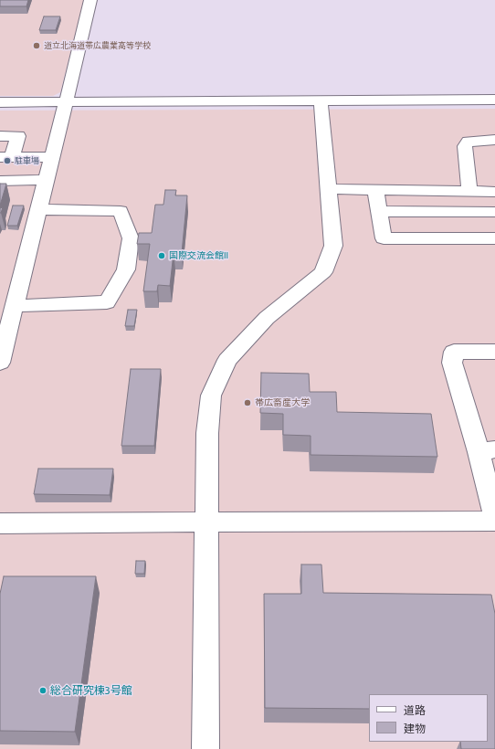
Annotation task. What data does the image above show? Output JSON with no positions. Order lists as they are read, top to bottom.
{
  "places": [
    "道立北海道帯広農業高等学校",
    "駐車場",
    "国際交流会館II",
    "帯広畜産大学",
    "総合研究棟3号館"
  ],
  "legend": ["道路", "建物"]
}
